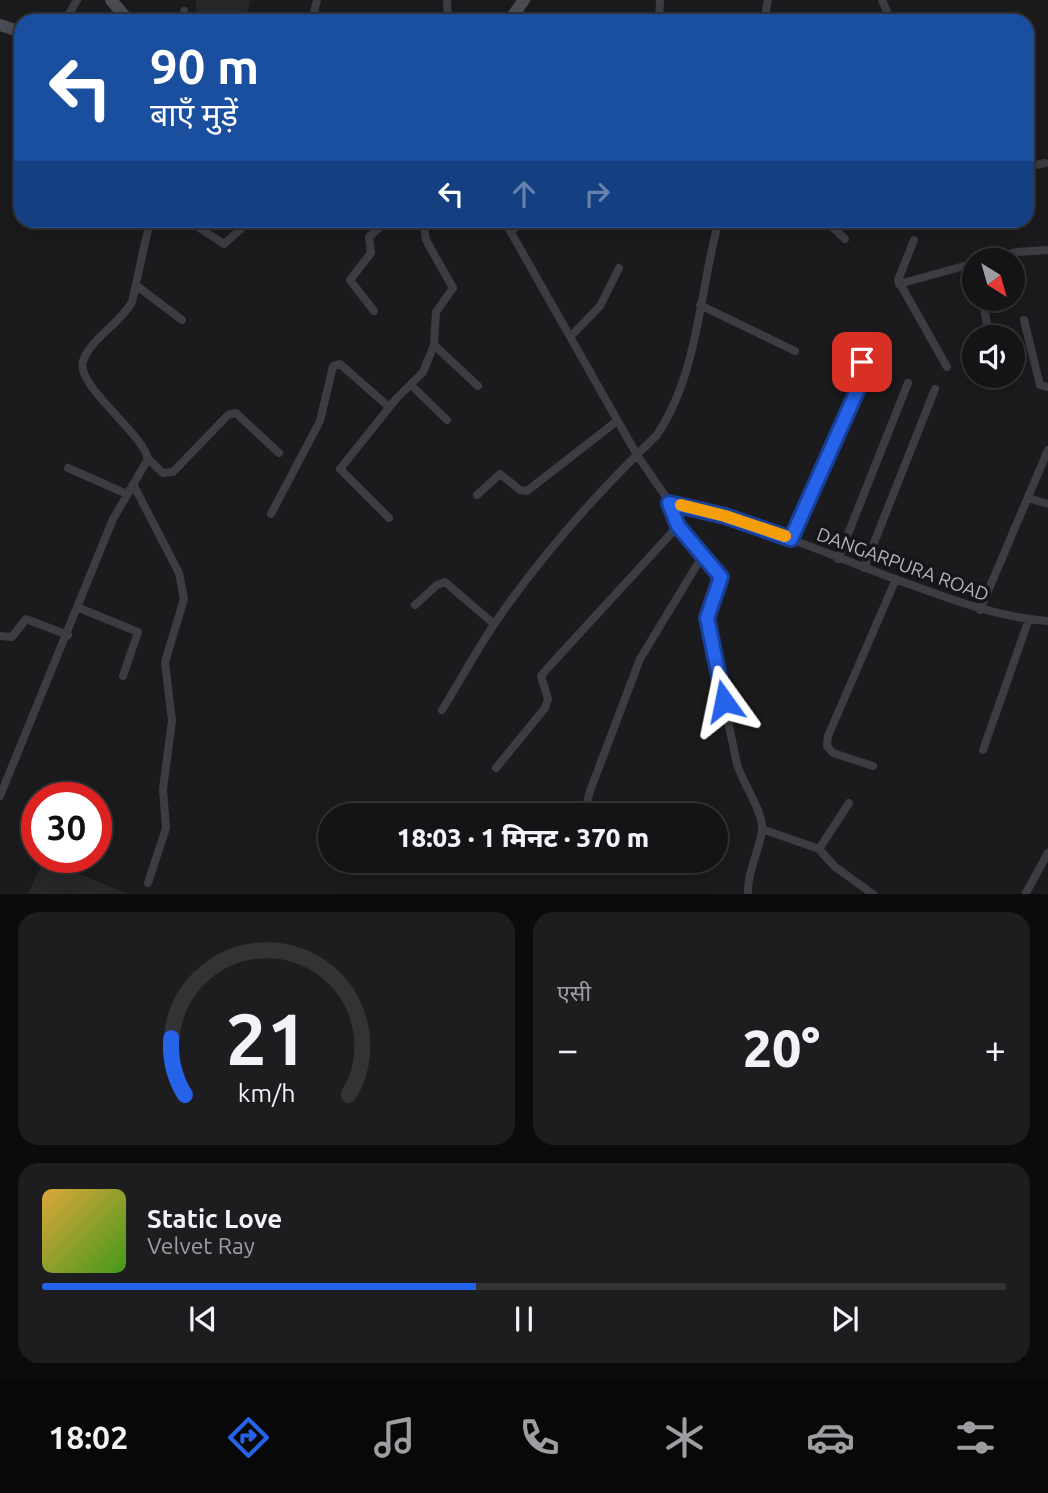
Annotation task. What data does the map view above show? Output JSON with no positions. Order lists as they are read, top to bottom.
{
  "streets": {
    "street": ["DANGARPURA ROAD"]
  },
  "north": "bottom right",
  "page": {
    "turn": ["90 m", "बाएँ मुड़ें"],
    "limit": "30",
    "trip": "18:03 · 1 मिनट · 370 m",
    "tile": "एसी",
    "heat": ["−", "20°", "+"],
    "song": ["Static Love", "Velvet Ray"],
    "tabs": "18:02",
    "gauge": ["21", "km/h"]
  }
}
